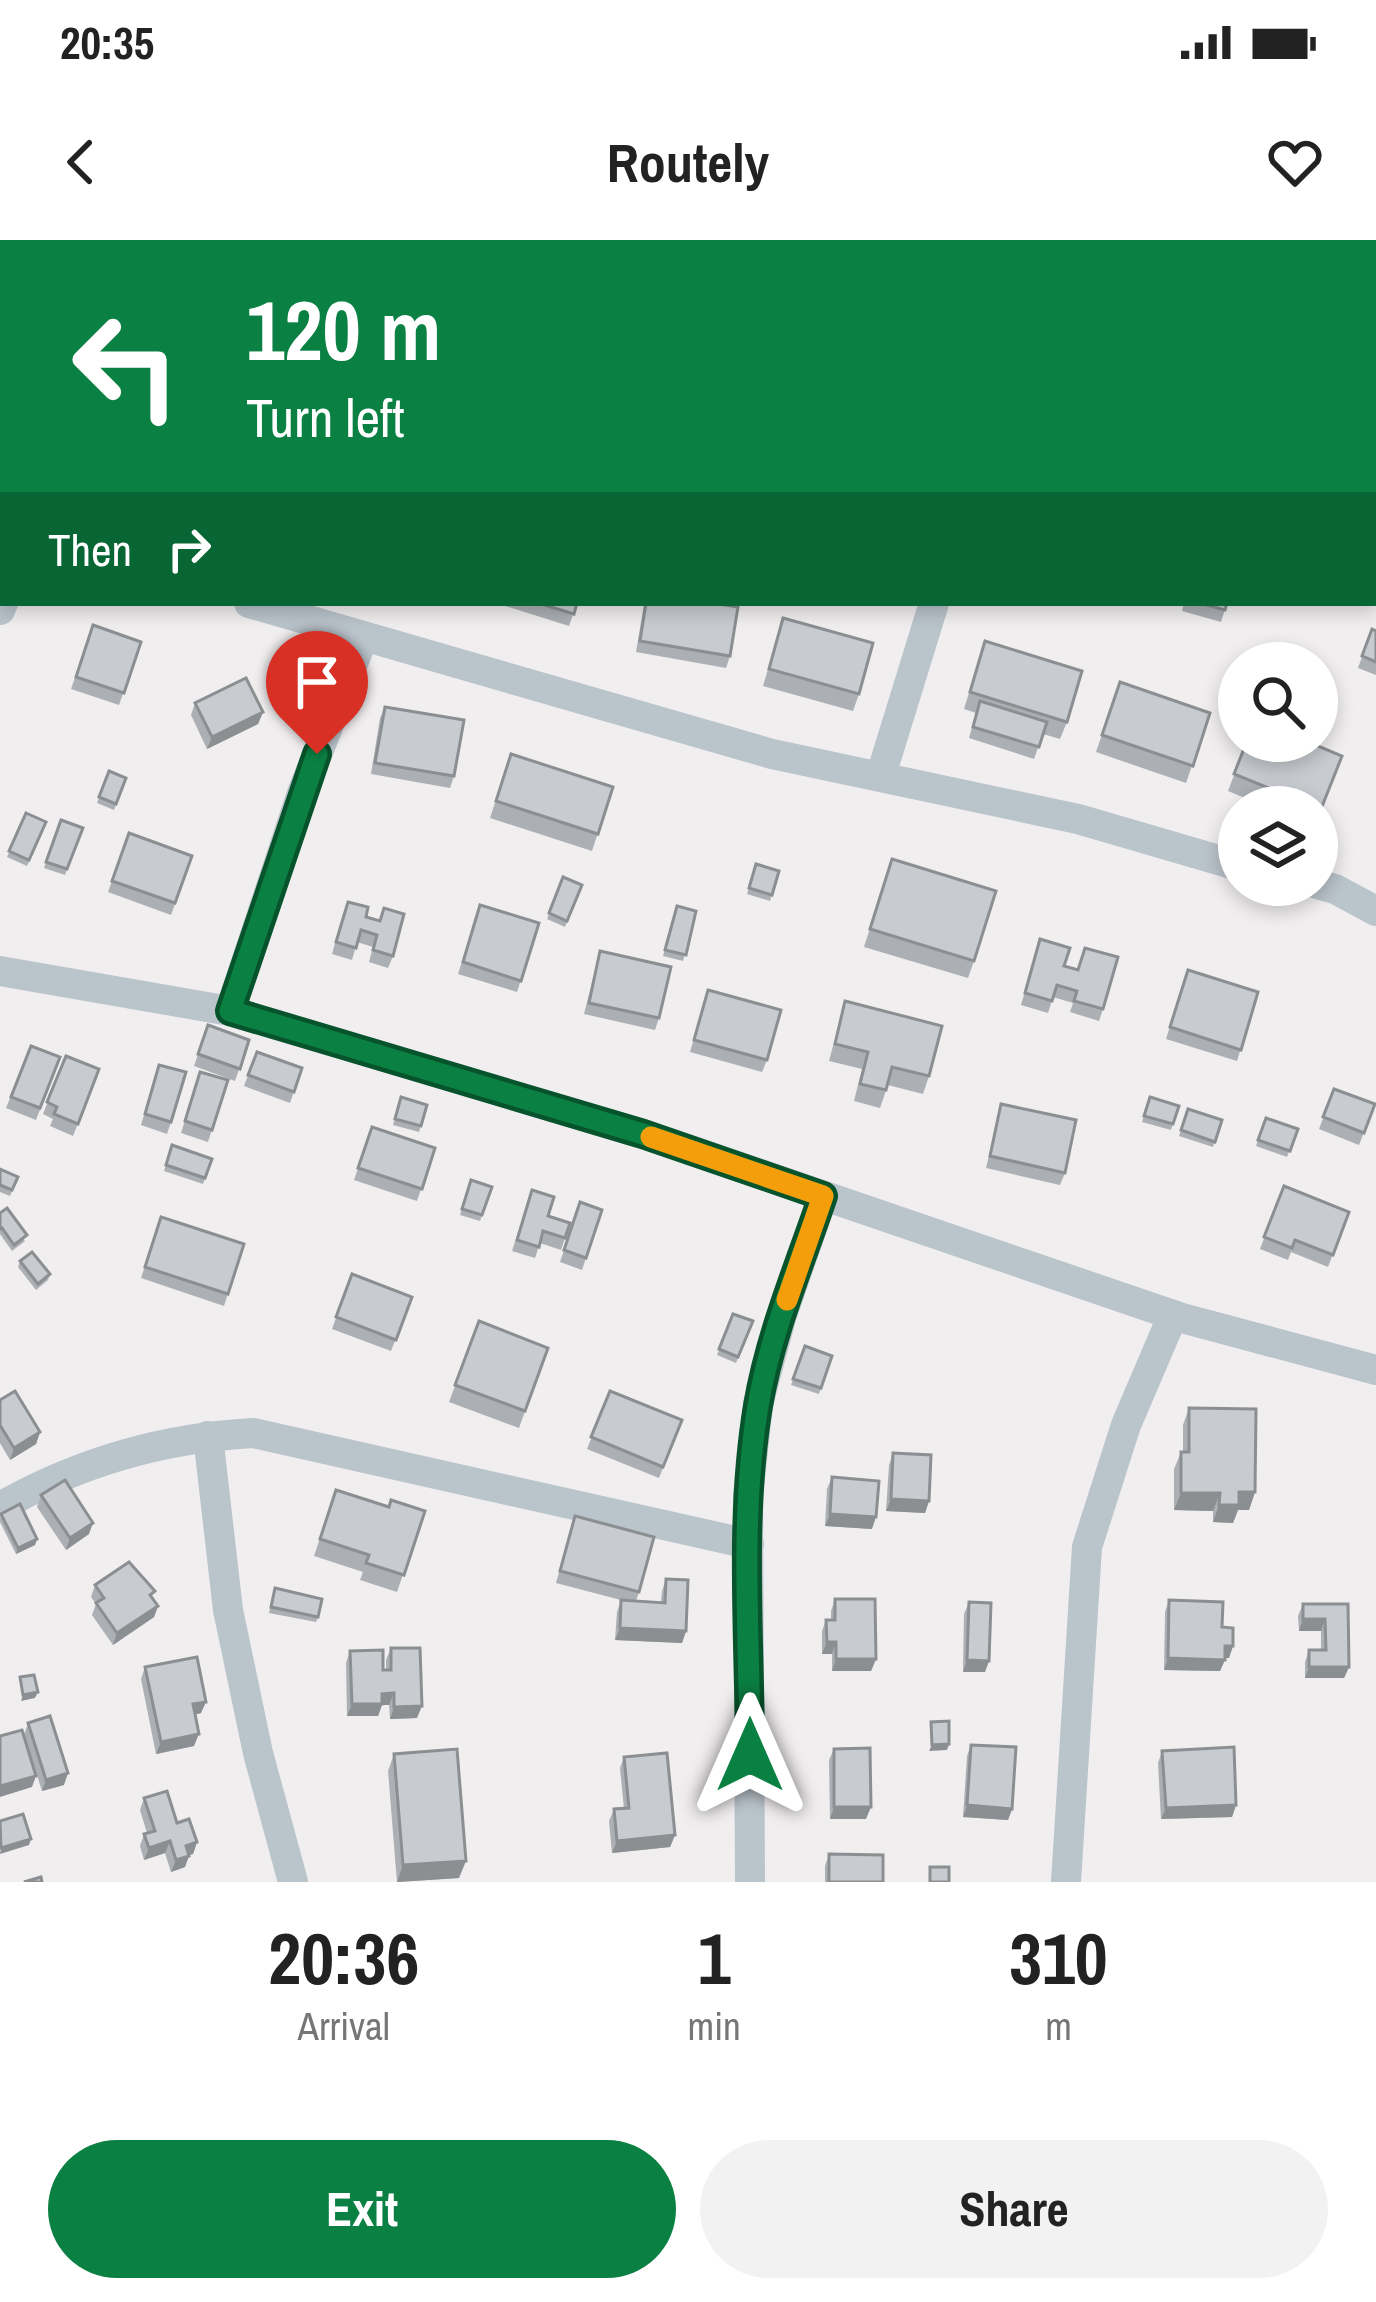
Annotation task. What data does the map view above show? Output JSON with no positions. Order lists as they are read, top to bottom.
{
  "page": {
    "status": "20:35",
    "header": "Routely",
    "turn": ["120 m", "Turn left"],
    "then": "Then",
    "eta": [
      "20:36",
      "Arrival",
      "1",
      "min",
      "310",
      "m"
    ],
    "buttons": ["Exit", "Share"]
  }
}
